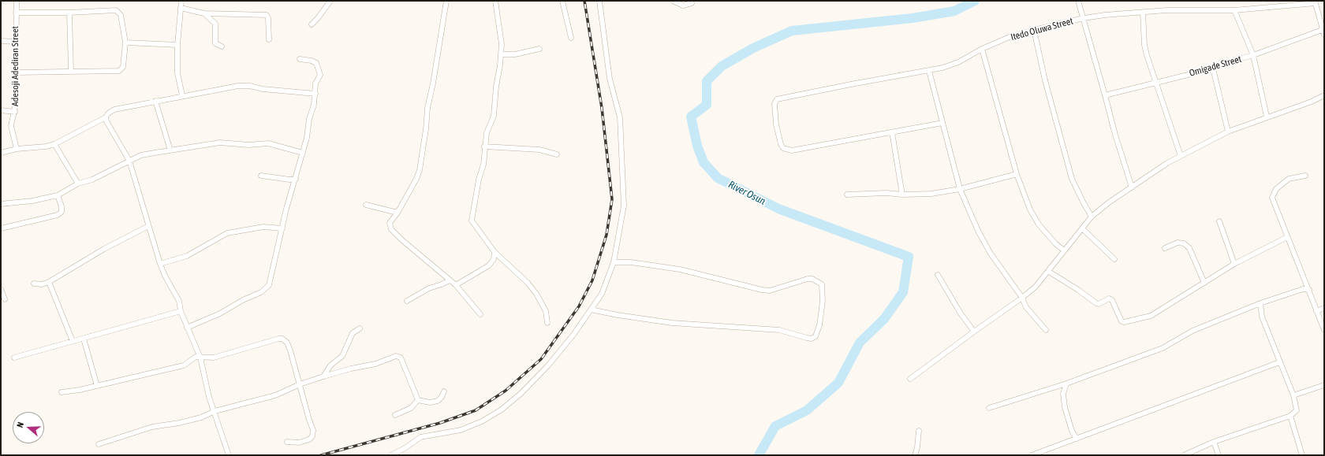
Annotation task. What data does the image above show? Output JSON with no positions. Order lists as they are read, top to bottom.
{
  "streets": {
    "street": ["Itedo Oluwa Street", "Adesoji Adediran Street", "Omigade Street"]
  },
  "water": ["River Osun"],
  "north": "left"
}
